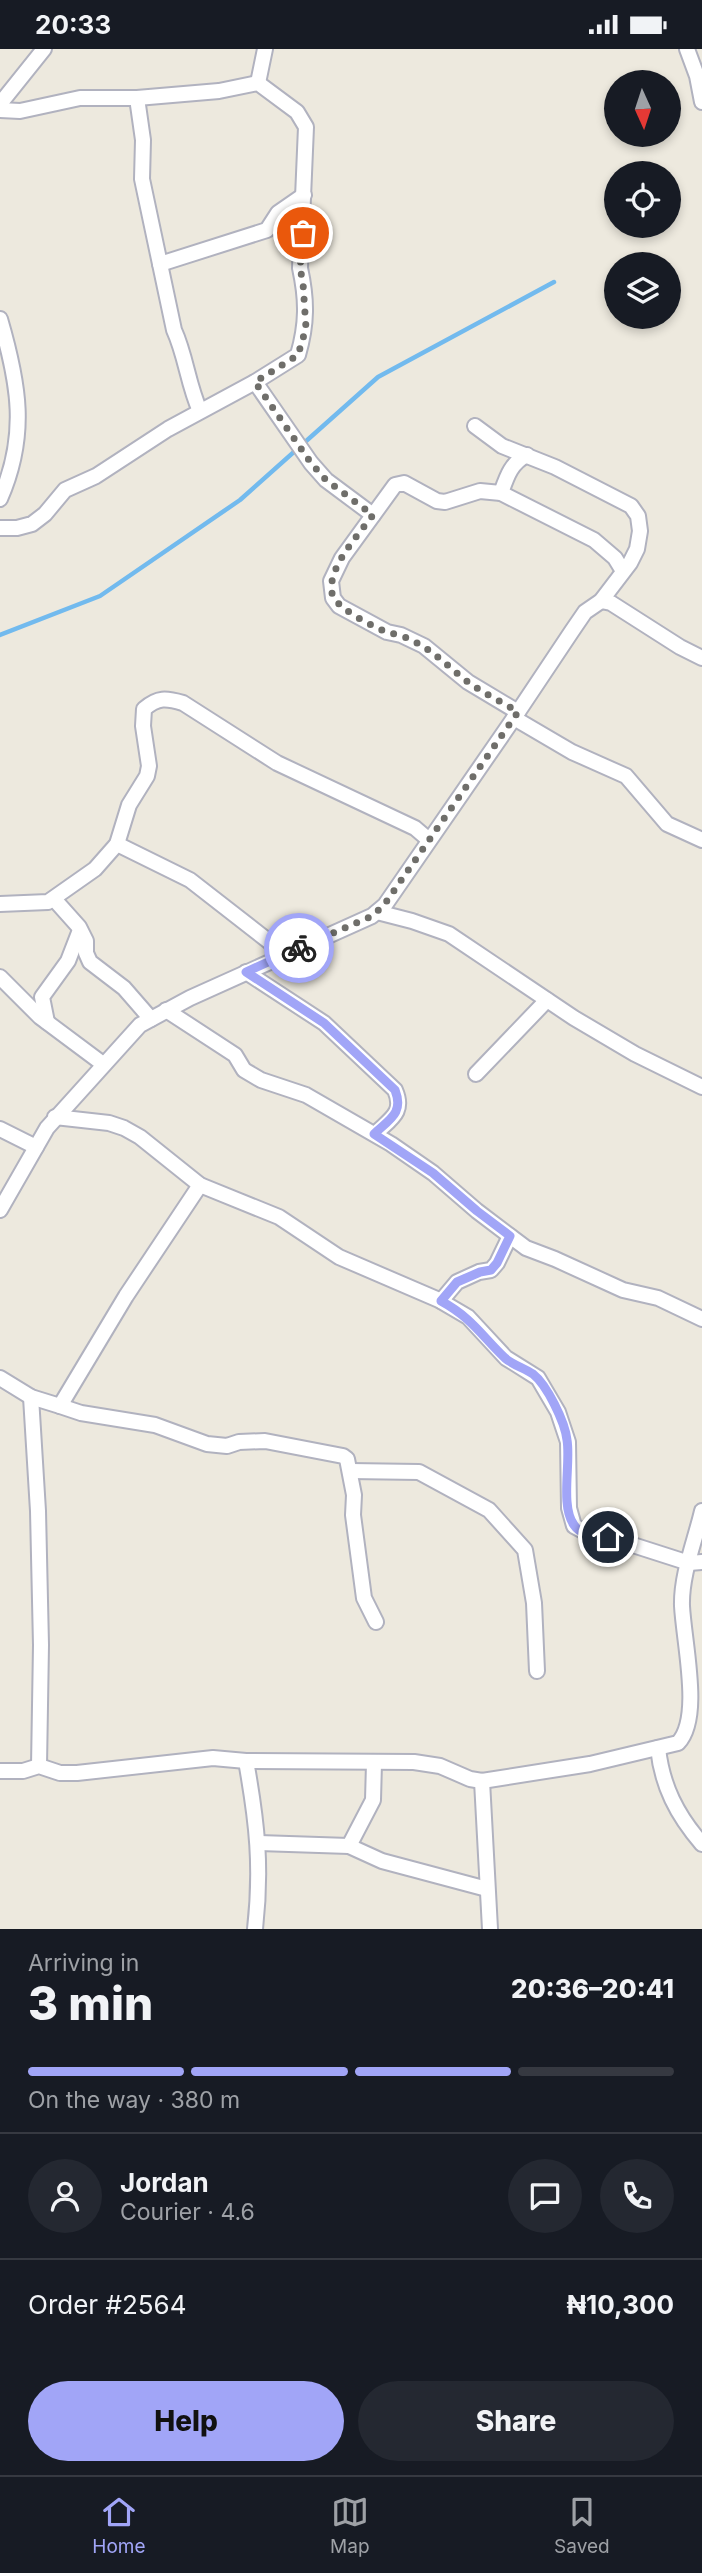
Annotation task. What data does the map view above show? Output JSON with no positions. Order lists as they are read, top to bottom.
{
  "north": "bottom",
  "page": {
    "status": "20:33",
    "heading": ["3 min", "Arriving in", "20:36–20:41"],
    "panel": [
      "Jordan",
      "Courier · 4.6",
      "Order #2564",
      "₦10,300"
    ],
    "bar": "On the way · 380 m",
    "buttons": ["Help", "Share"],
    "tabs": ["Home", "Map", "Saved"]
  }
}
